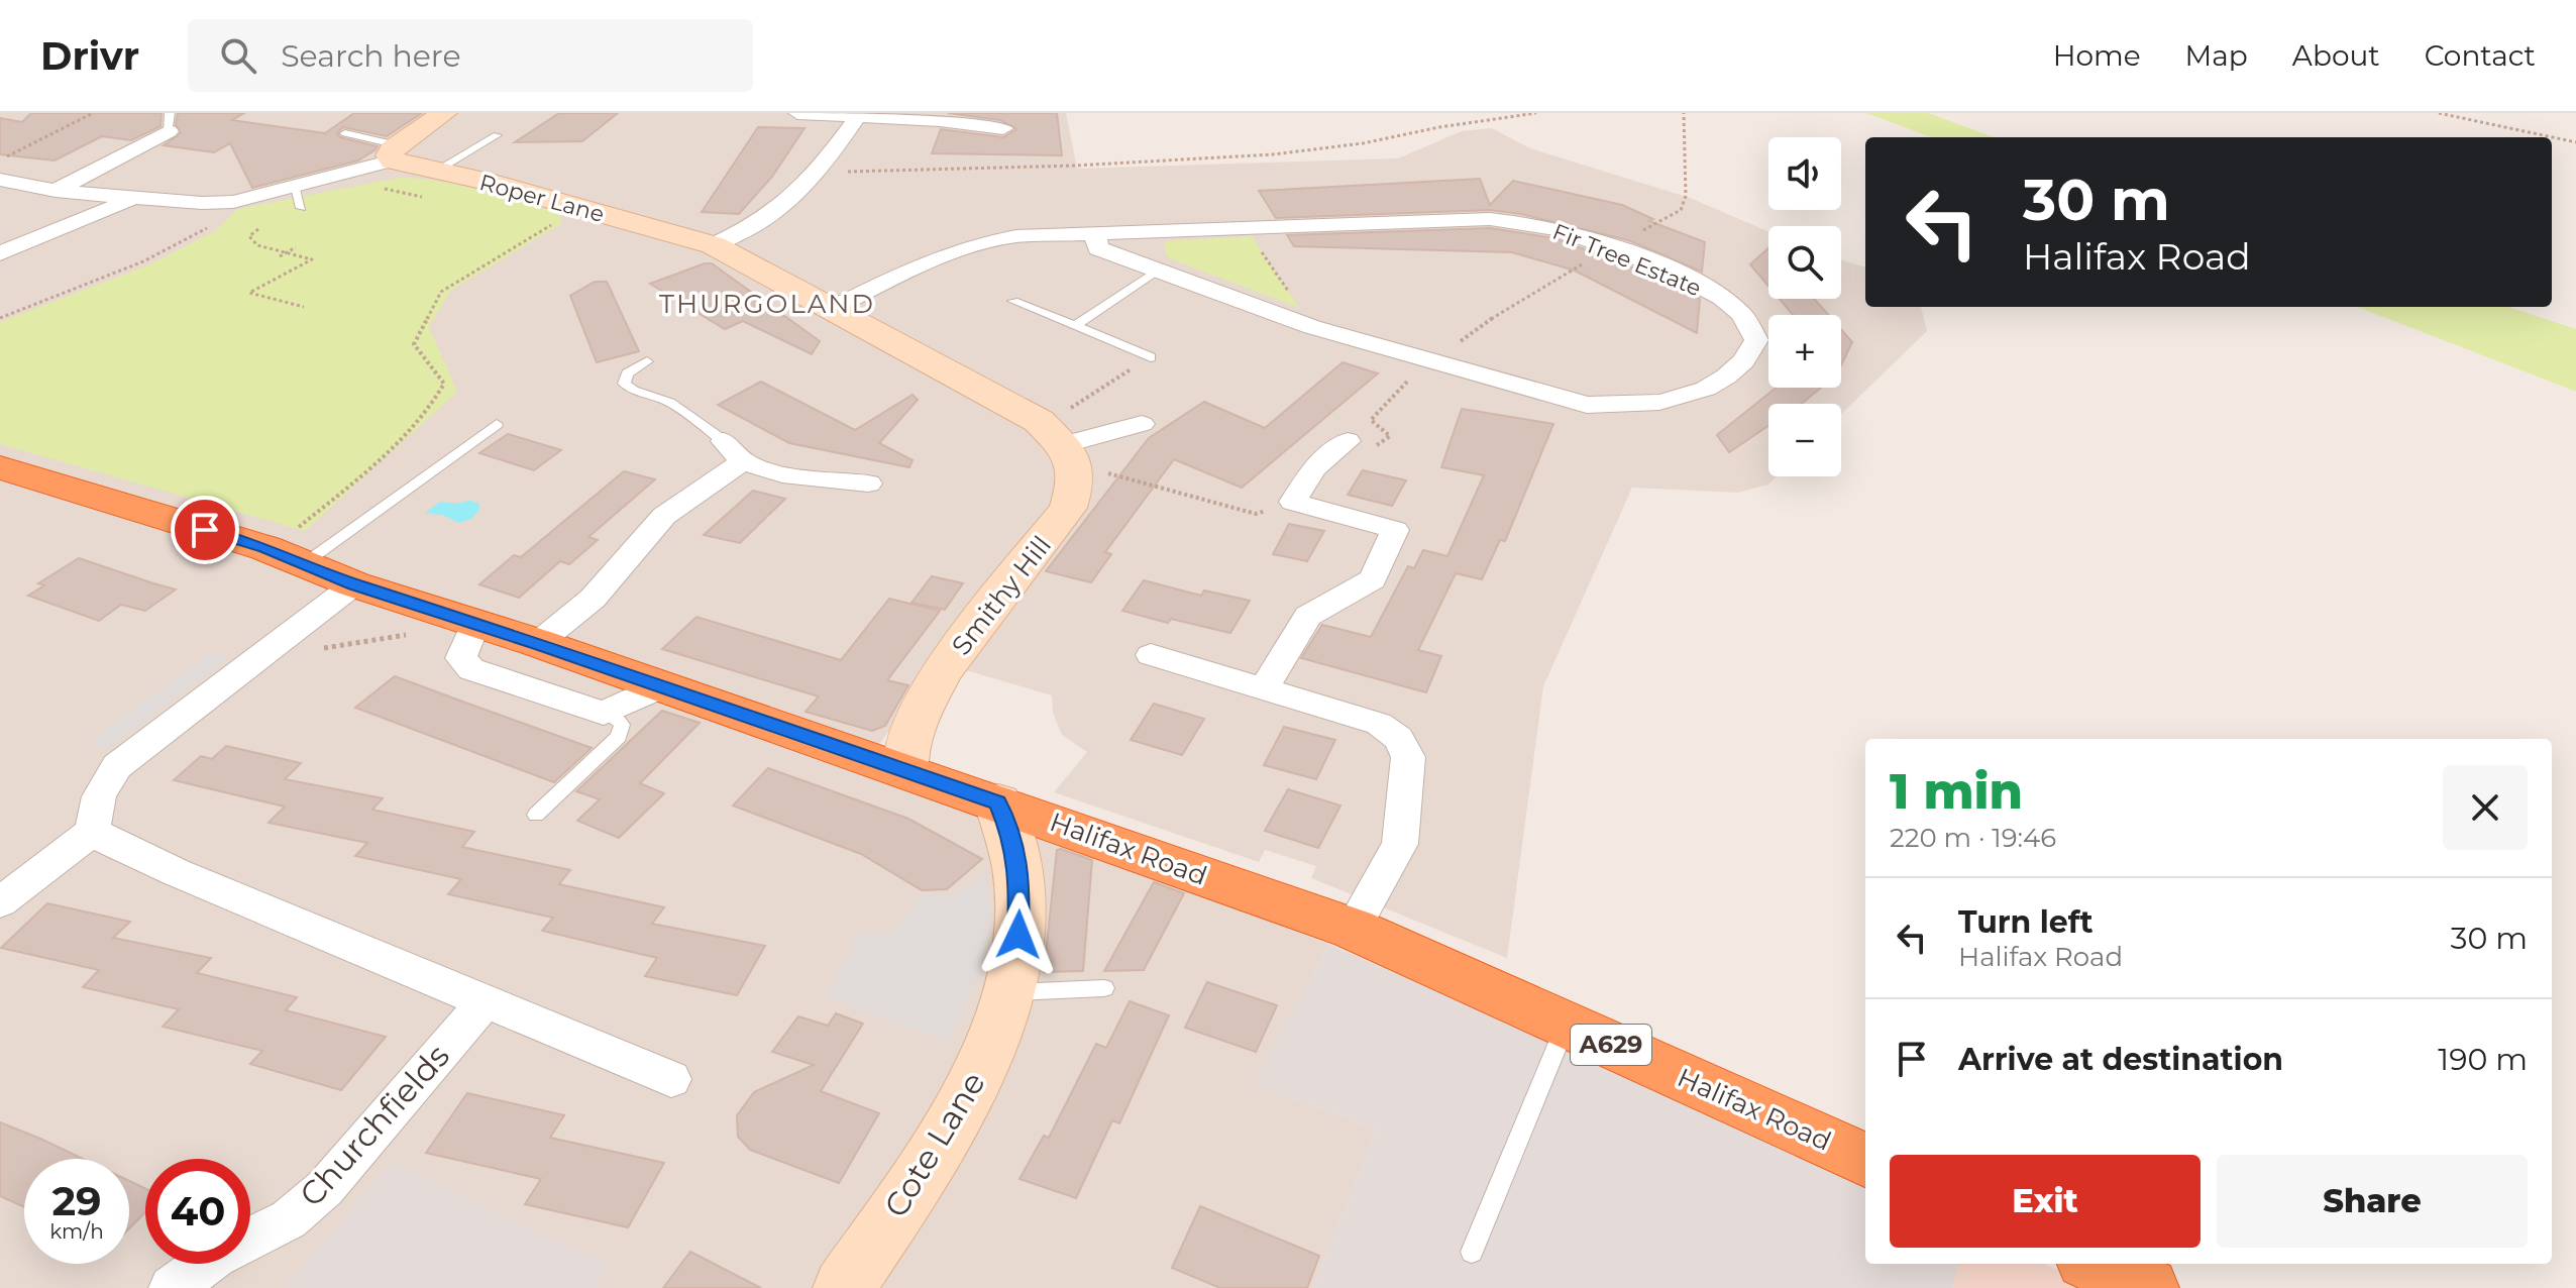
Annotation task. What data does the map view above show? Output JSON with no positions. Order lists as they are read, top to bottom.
{
  "streets": {
    "highway": ["Halifax Road", "A629"],
    "street": [
      "Roper Lane",
      "Fir Tree Estate",
      "Smithy Hill",
      "Churchfields",
      "Cote Lane"
    ]
  },
  "crossings": [
    ["Roper Lane", "Fir Tree Estate"],
    ["Roper Lane", "Smithy Hill"],
    ["Smithy Hill", "Halifax Road"],
    ["Halifax Road", "Cote Lane"]
  ],
  "districts": ["THURGOLAND"],
  "page": {
    "header": "Drivr",
    "search": "Search here",
    "nav": [
      "Home",
      "Map",
      "About",
      "Contact"
    ],
    "map_buttons": ["+", "−"],
    "turn": ["30 m", "Halifax Road"],
    "heading": ["1 min", "220 m · 19:46"],
    "list": [
      {
        "name": "Turn left",
        "note": "Halifax Road",
        "value": "30 m"
      },
      {
        "name": "Arrive at destination",
        "value": "190 m"
      }
    ],
    "buttons": ["Exit", "Share"],
    "speed": "29 km/h",
    "limit": "40"
  }
}
